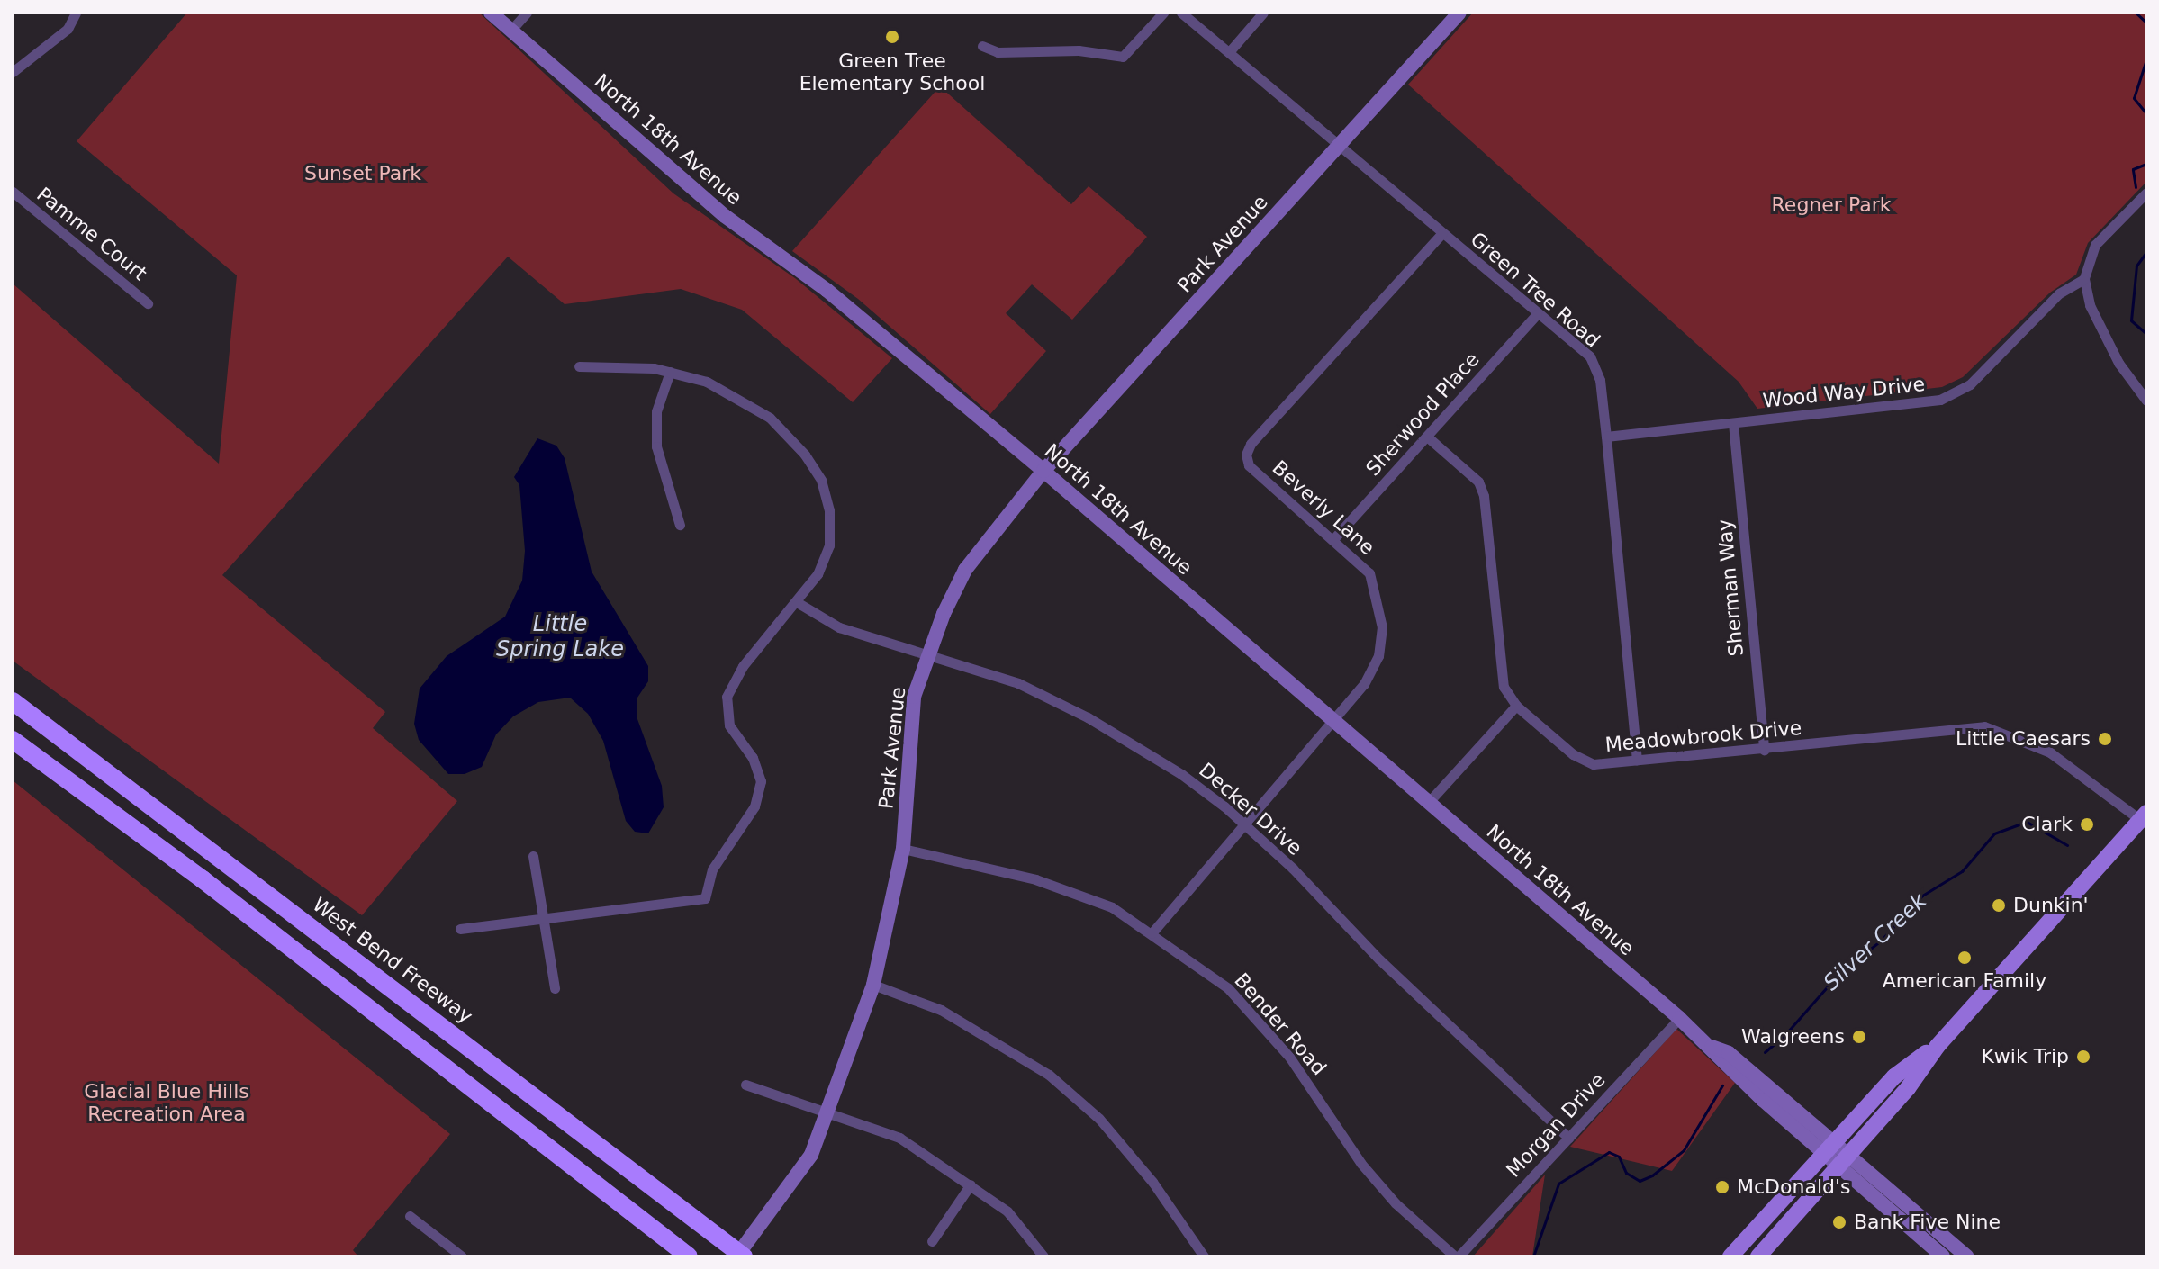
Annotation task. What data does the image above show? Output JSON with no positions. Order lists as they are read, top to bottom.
{
  "streets": {
    "highway": ["West Bend Freeway"],
    "street": [
      "North 18th Avenue",
      "Pamme Court",
      "Park Avenue",
      "Green Tree Road",
      "Wood Way Drive",
      "Sherwood Place",
      "Beverly Lane",
      "Sherman Way",
      "Meadowbrook Drive",
      "Decker Drive",
      "Bender Road",
      "Morgan Drive"
    ]
  },
  "crossings": [
    ["North 18th Avenue", "Park Avenue"],
    ["North 18th Avenue", "Beverly Lane"],
    ["North 18th Avenue", "Morgan Drive"],
    ["Park Avenue", "Green Tree Road"],
    ["Park Avenue", "Decker Drive"],
    ["Park Avenue", "Bender Road"],
    ["Green Tree Road", "Wood Way Drive"],
    ["Green Tree Road", "Sherwood Place"],
    ["Green Tree Road", "Beverly Lane"],
    ["Green Tree Road", "Meadowbrook Drive"],
    ["Wood Way Drive", "Sherman Way"],
    ["Sherwood Place", "Beverly Lane"],
    ["Sherwood Place", "Meadowbrook Drive"],
    ["Beverly Lane", "Decker Drive"],
    ["Beverly Lane", "Bender Road"],
    ["Sherman Way", "Meadowbrook Drive"],
    ["Decker Drive", "Morgan Drive"],
    ["Bender Road", "Morgan Drive"]
  ],
  "water": ["Little Spring Lake", "Silver Creek"],
  "parks": ["Sunset Park", "Regner Park", "Glacial Blue Hills Recreation Area"],
  "places": [
    "Green Tree Elementary School",
    "Little Caesars",
    "Clark",
    "Dunkin'",
    "American Family",
    "Walgreens",
    "Kwik Trip",
    "McDonald's",
    "Bank Five Nine"
  ]
}
